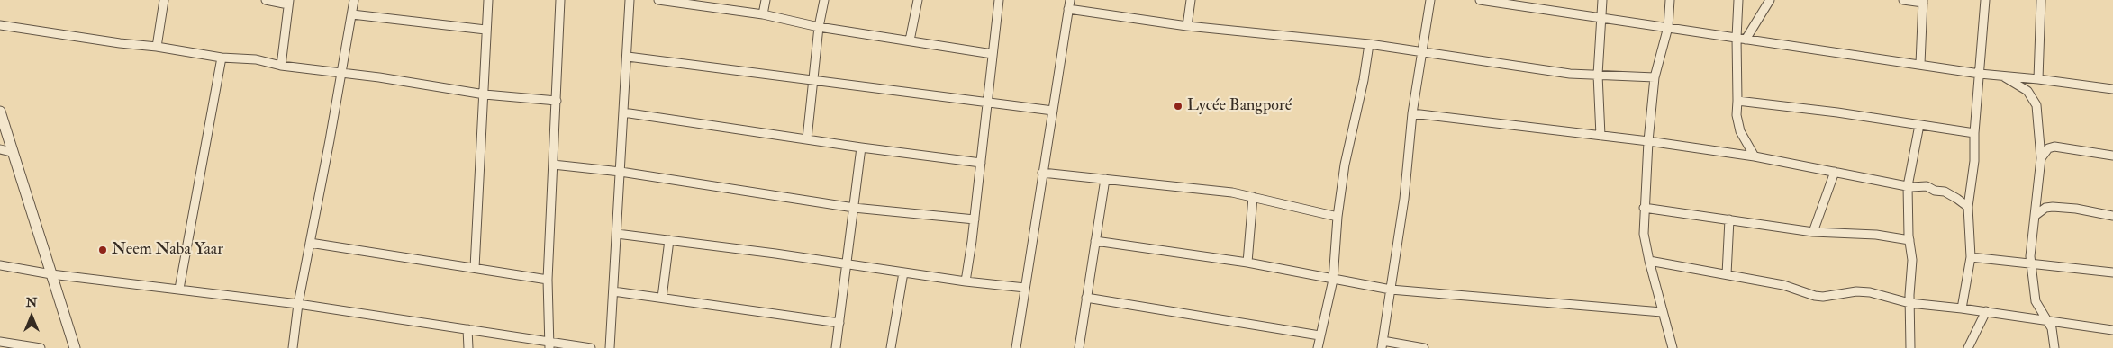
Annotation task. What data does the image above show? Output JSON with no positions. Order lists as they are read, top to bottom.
{
  "places": ["Lycée Bangporé", "Neem Naba Yaar"],
  "north": "top"
}
